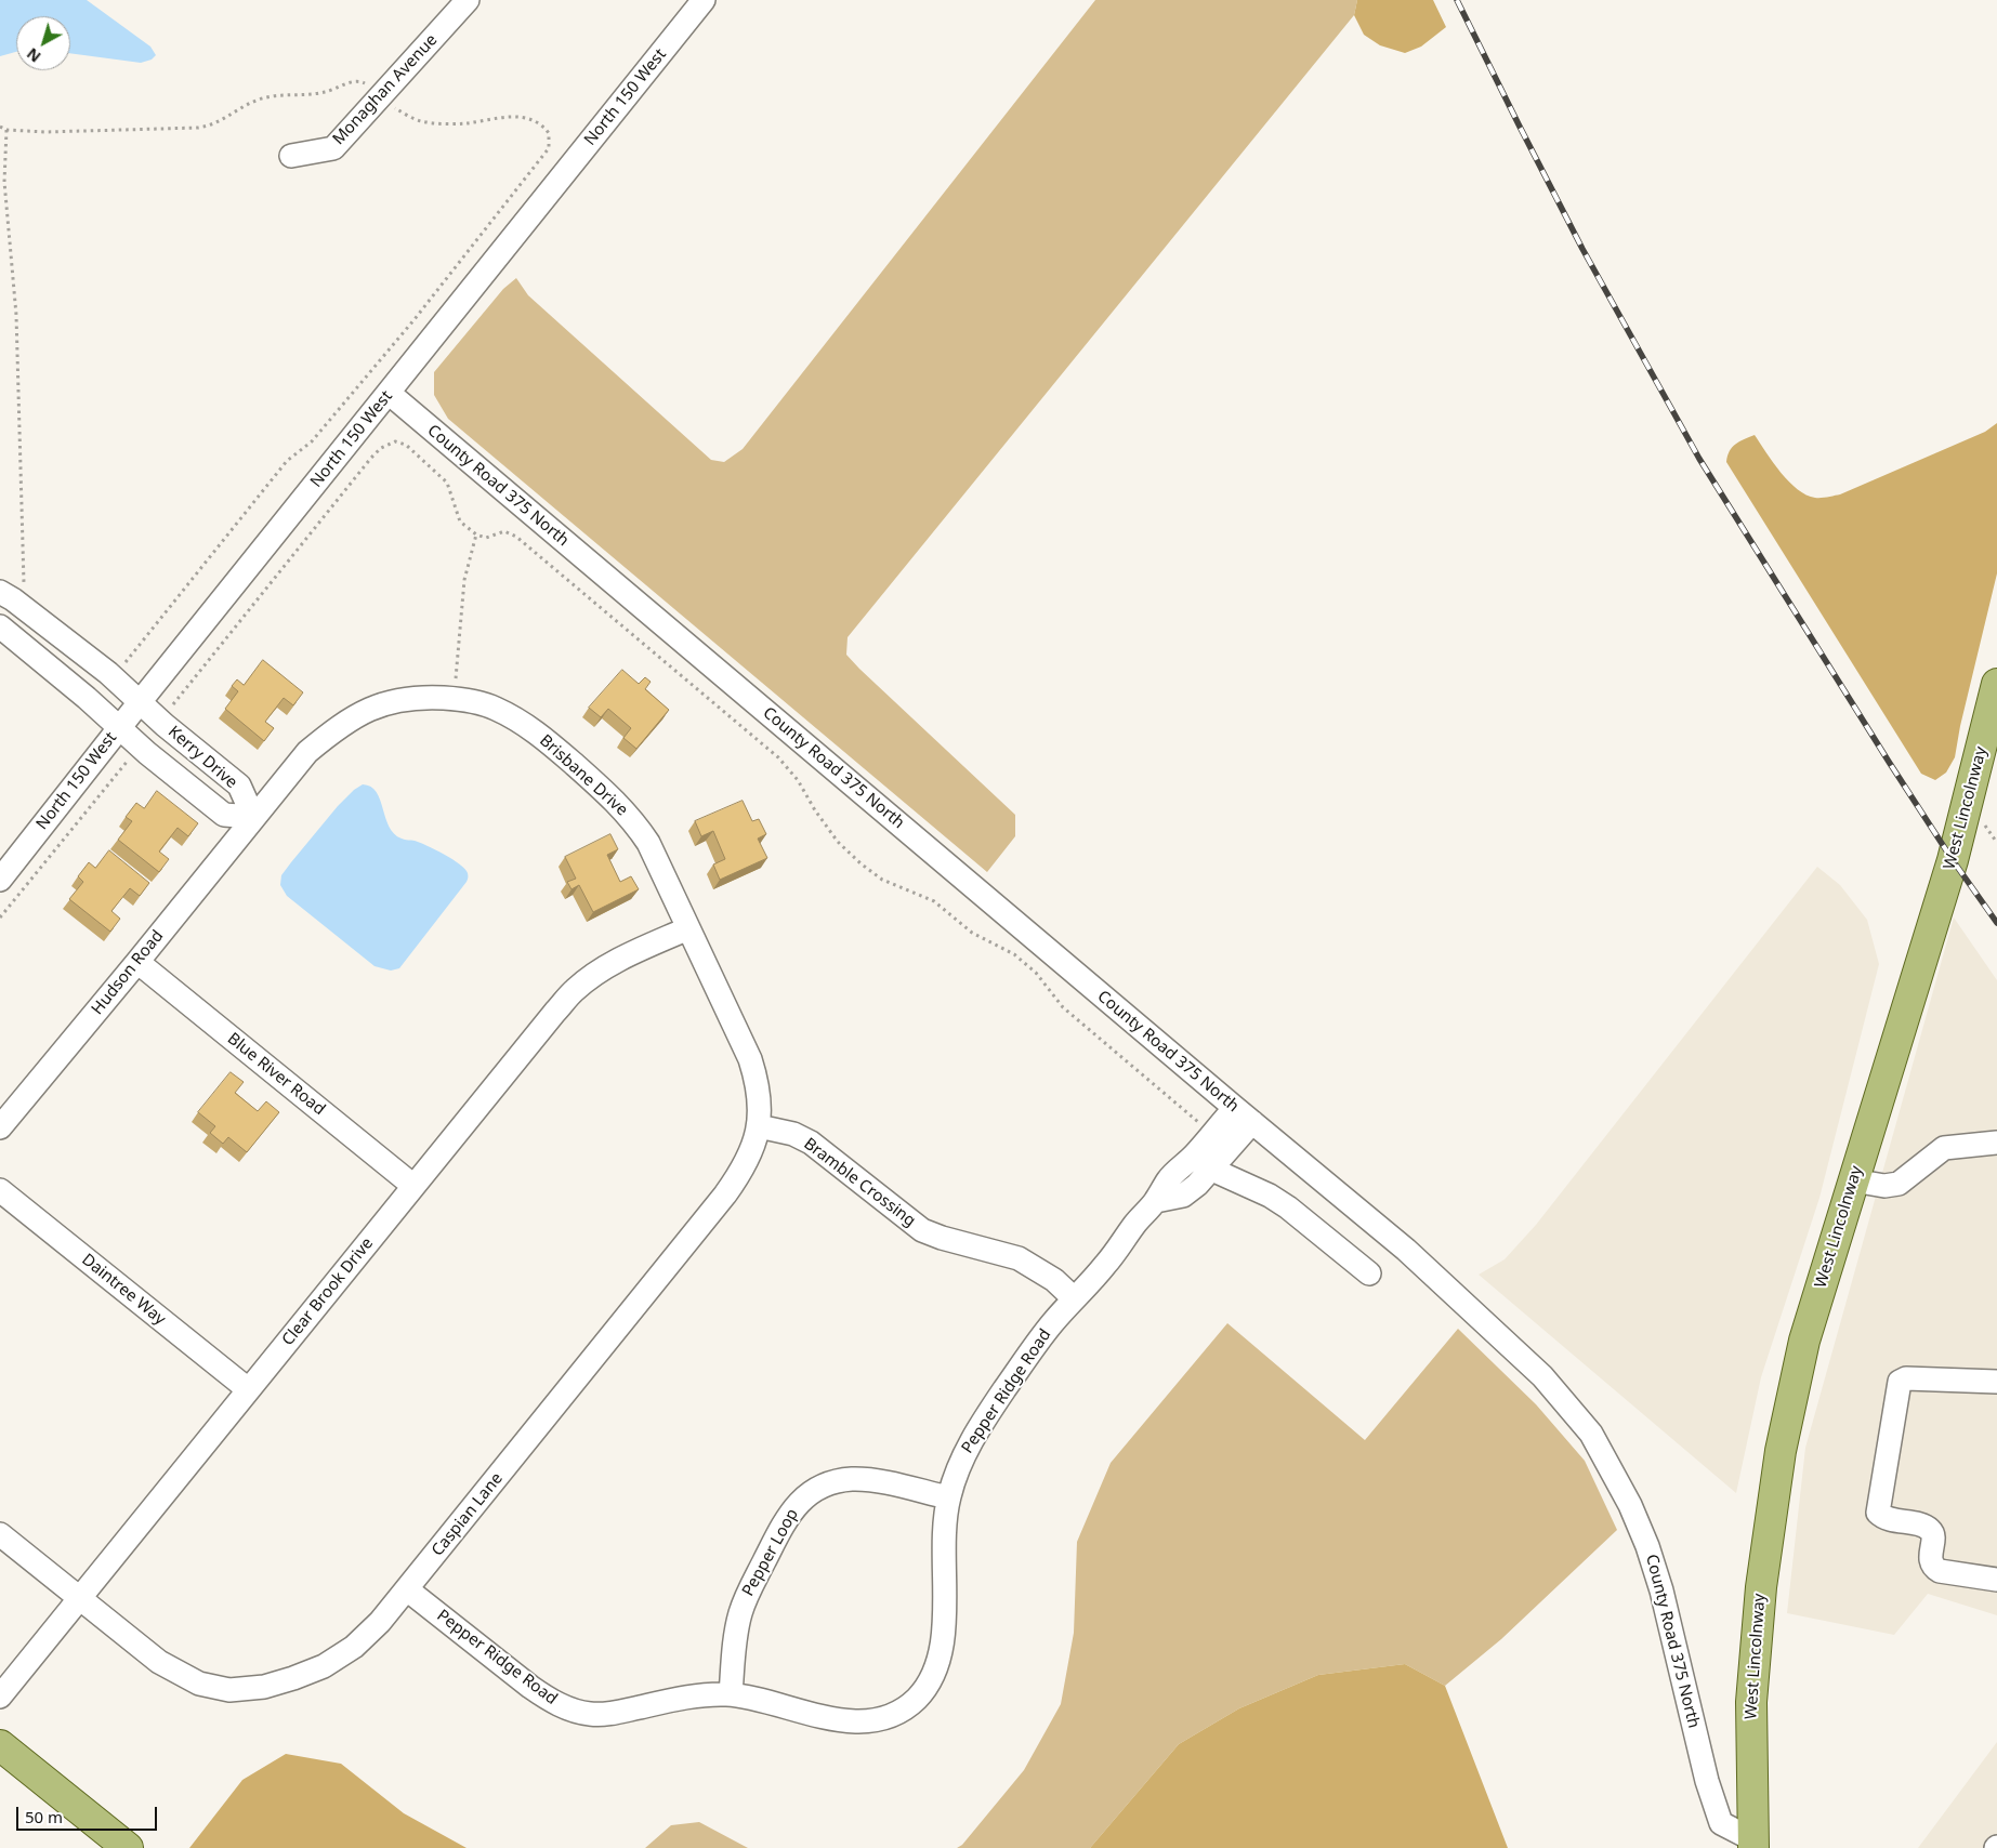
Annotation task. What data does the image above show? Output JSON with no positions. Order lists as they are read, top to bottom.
{
  "streets": {
    "main road": ["West Lincolnway"],
    "street": [
      "Monaghan Avenue",
      "North 150 West",
      "County Road 375 North",
      "Kerry Drive",
      "Brisbane Drive",
      "Hudson Road",
      "Blue River Road",
      "Bramble Crossing",
      "Daintree Way",
      "Clear Brook Drive",
      "Pepper Ridge Road",
      "Caspian Lane",
      "Pepper Loop"
    ]
  },
  "crossings": [
    ["North 150 West", "County Road 375 North"],
    ["North 150 West", "Kerry Drive"],
    ["County Road 375 North", "West Lincolnway"],
    ["County Road 375 North", "Pepper Ridge Road"],
    ["Kerry Drive", "Brisbane Drive"],
    ["Kerry Drive", "Hudson Road"],
    ["Brisbane Drive", "Hudson Road"],
    ["Brisbane Drive", "Bramble Crossing"],
    ["Brisbane Drive", "Clear Brook Drive"],
    ["Brisbane Drive", "Caspian Lane"],
    ["Hudson Road", "Blue River Road"],
    ["Blue River Road", "Clear Brook Drive"],
    ["Bramble Crossing", "Pepper Ridge Road"],
    ["Bramble Crossing", "Caspian Lane"],
    ["Daintree Way", "Clear Brook Drive"],
    ["Clear Brook Drive", "Caspian Lane"],
    ["Pepper Ridge Road", "Caspian Lane"],
    ["Pepper Ridge Road", "Pepper Loop"]
  ],
  "scale_bar": "50 m",
  "north": "bottom left"
}
